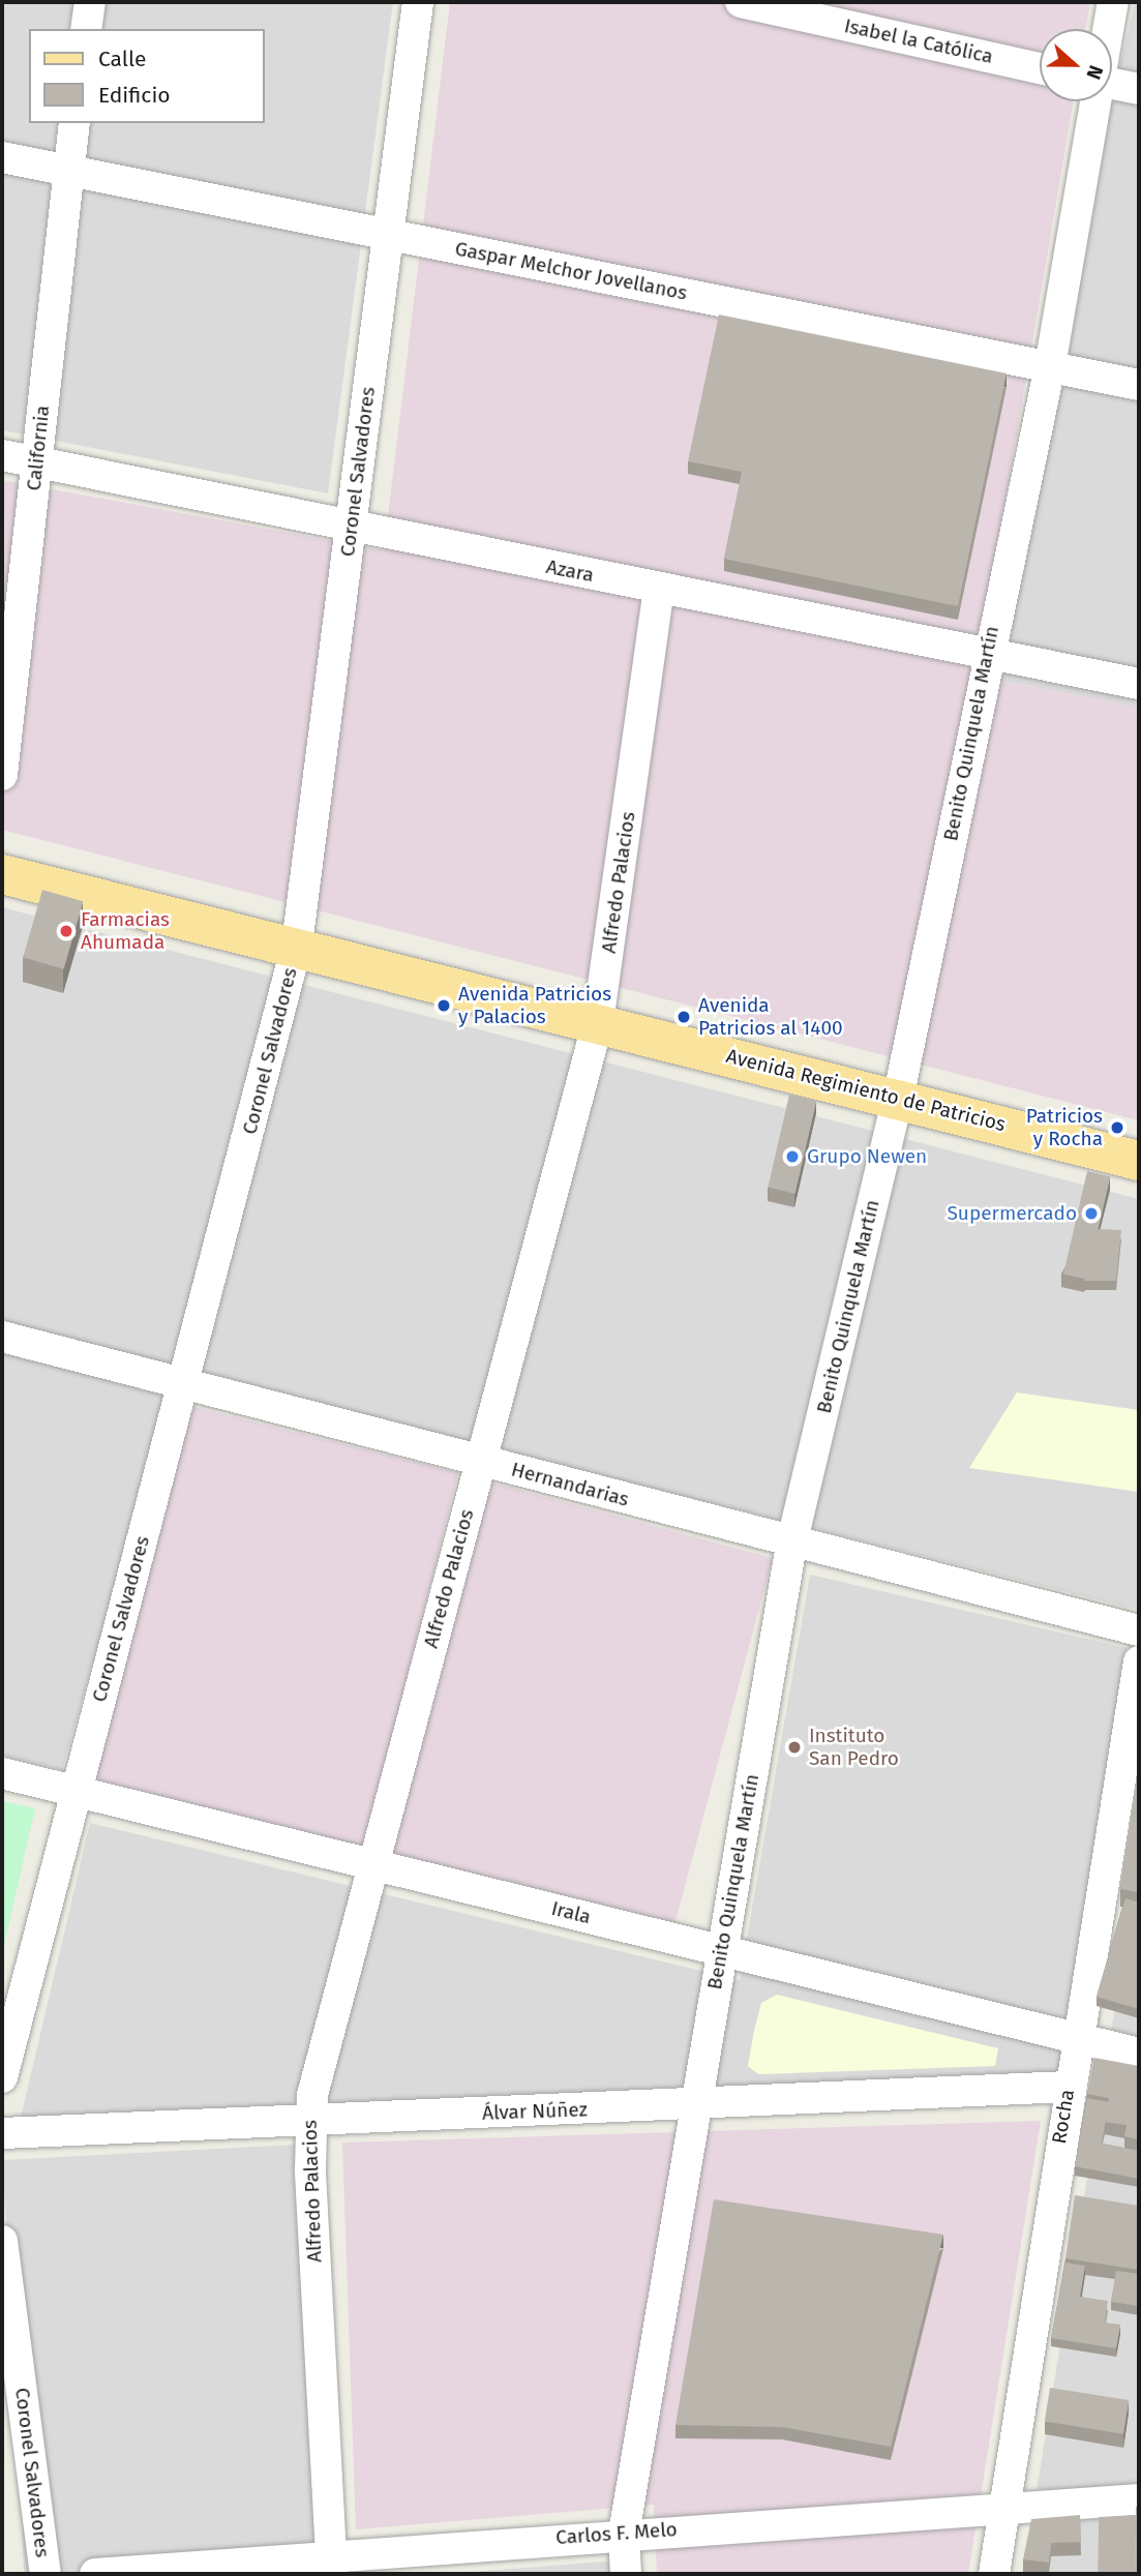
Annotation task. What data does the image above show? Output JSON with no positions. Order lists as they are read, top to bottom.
{
  "streets": {
    "main road": ["Avenida Regimiento de Patricios"],
    "street": [
      "Isabel la Católica",
      "Gaspar Melchor Jovellanos",
      "California",
      "Coronel Salvadores",
      "Azara",
      "Benito Quinquela Martín",
      "Alfredo Palacios",
      "Hernandarias",
      "Irala",
      "Álvar Núñez",
      "Rocha",
      "Carlos F. Melo"
    ]
  },
  "crossings": [
    ["Gaspar Melchor Jovellanos", "California"],
    ["Gaspar Melchor Jovellanos", "Coronel Salvadores"],
    ["Gaspar Melchor Jovellanos", "Benito Quinquela Martín"],
    ["California", "Azara"],
    ["Coronel Salvadores", "Azara"],
    ["Coronel Salvadores", "Avenida Regimiento de Patricios"],
    ["Coronel Salvadores", "Hernandarias"],
    ["Coronel Salvadores", "Irala"],
    ["Azara", "Benito Quinquela Martín"],
    ["Azara", "Alfredo Palacios"],
    ["Benito Quinquela Martín", "Avenida Regimiento de Patricios"],
    ["Benito Quinquela Martín", "Hernandarias"],
    ["Benito Quinquela Martín", "Irala"],
    ["Benito Quinquela Martín", "Álvar Núñez"],
    ["Benito Quinquela Martín", "Carlos F. Melo"],
    ["Alfredo Palacios", "Avenida Regimiento de Patricios"],
    ["Alfredo Palacios", "Hernandarias"],
    ["Alfredo Palacios", "Irala"],
    ["Alfredo Palacios", "Álvar Núñez"],
    ["Alfredo Palacios", "Carlos F. Melo"],
    ["Irala", "Rocha"],
    ["Álvar Núñez", "Rocha"],
    ["Rocha", "Carlos F. Melo"]
  ],
  "places": [
    "Farmacias Ahumada",
    "Avenida Patricios y Palacios",
    "Avenida Patricios al 1400",
    "Patricios y Rocha",
    "Grupo Newen",
    "Supermercado",
    "Instituto San Pedro"
  ],
  "legend": ["Calle", "Edificio"],
  "north": "right"
}
